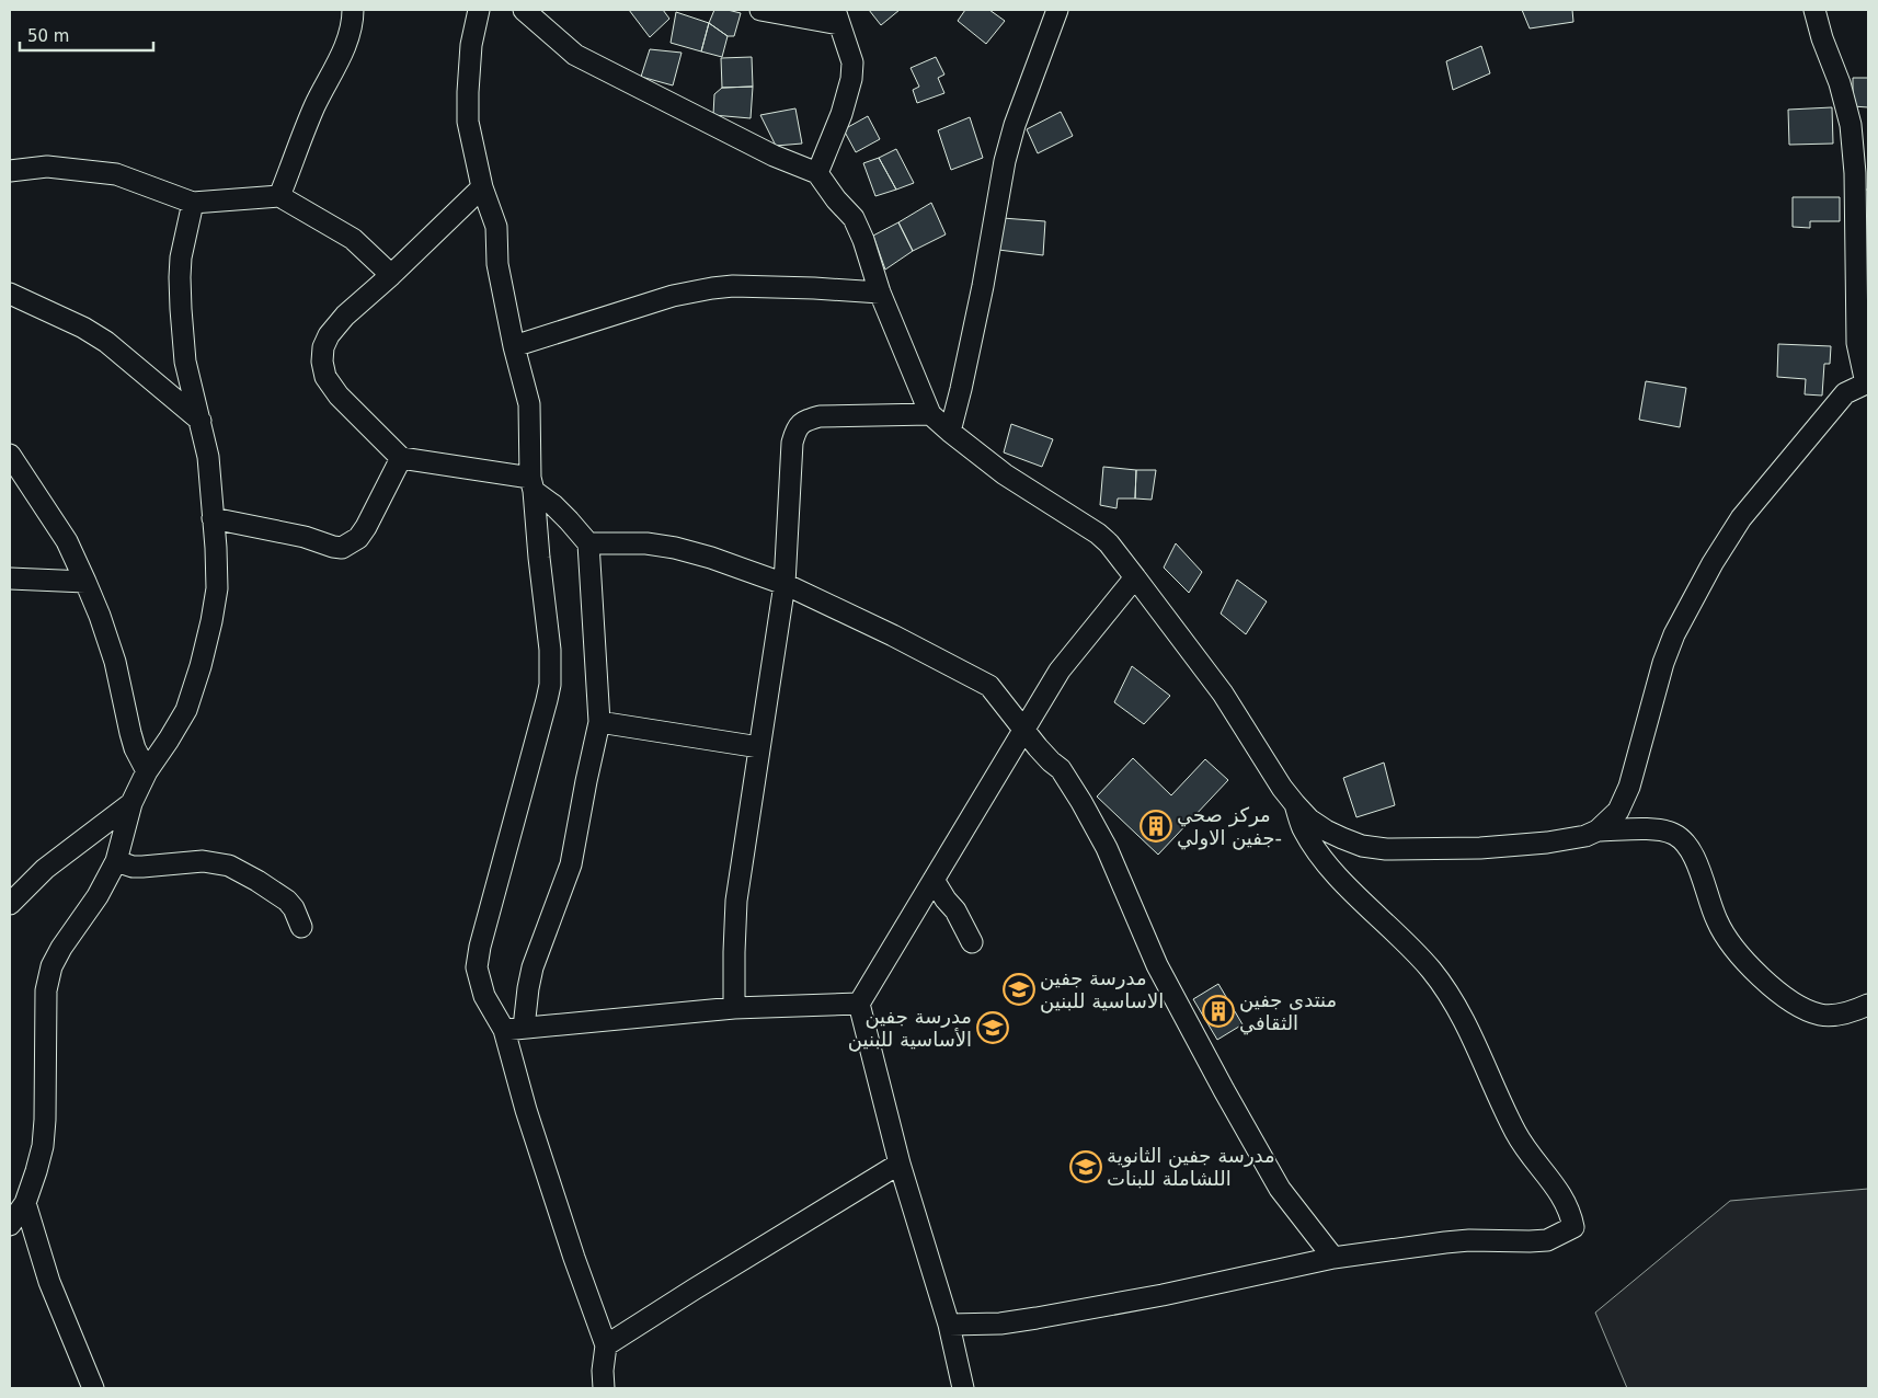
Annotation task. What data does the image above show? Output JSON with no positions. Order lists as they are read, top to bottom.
{
  "places": {
    "building": ["مركز صحي جفين الاولي-", "منتدى جفين الثقافي"],
    "school or university": ["مدرسة جفين الاساسية للبنين", "مدرسة جفين الأساسية للبنين", "مدرسة جفين الثانوية اللشاملة للبنات"]
  },
  "scale_bar": "50 m"
}
